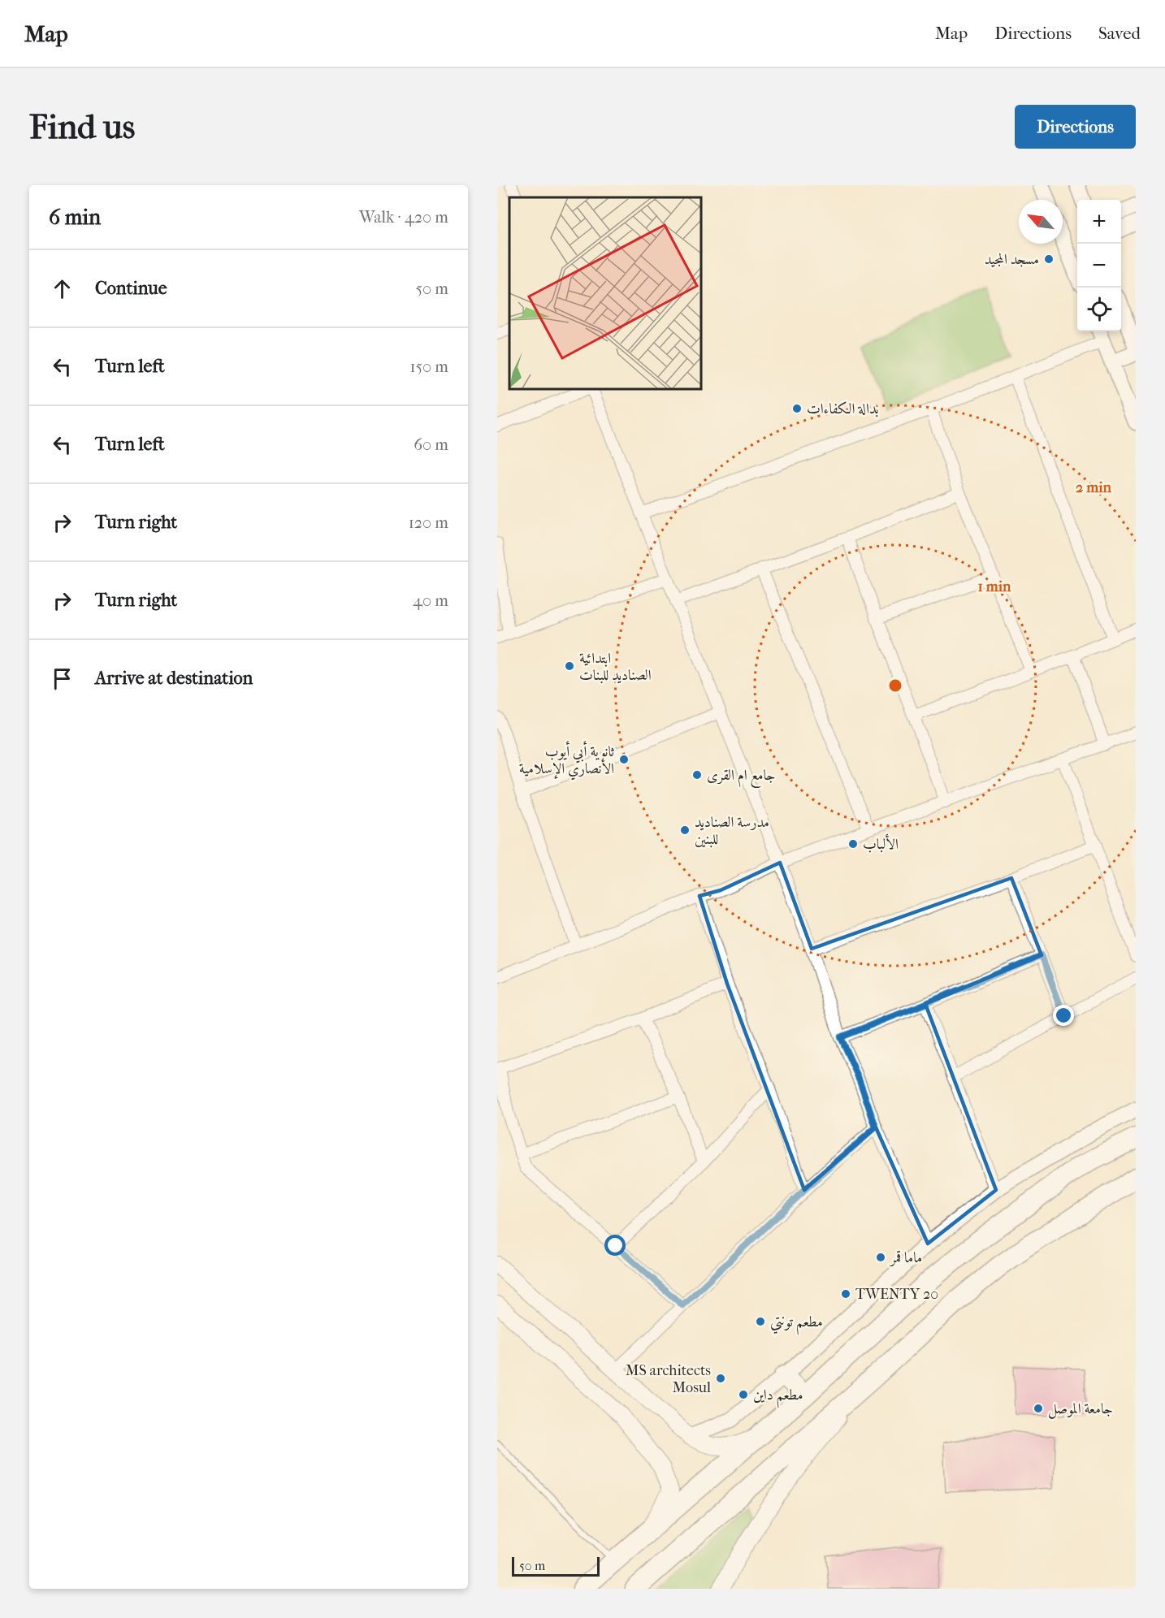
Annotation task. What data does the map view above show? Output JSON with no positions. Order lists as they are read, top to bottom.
{
  "places": [
    "مسجد المجيد",
    "بدالة الكفاءات",
    "ابتدائية الصناديد للبنات",
    "ثانوية أبي أيوب الأنصاري الإسلامية",
    "جامع ام القرى",
    "مدرسة الصناديد للبنين",
    "الألباب",
    "ماما قمر",
    "TWENTY 20",
    "مطعم تونتي",
    "MS architects Mosul",
    "مطعم داين",
    "جامعة الموصل"
  ],
  "scale_bar": "50 m",
  "north": "top left",
  "page": {
    "header": "Map",
    "nav": ["Map", "Directions", "Saved"],
    "buttons": "Directions",
    "title": "Find us",
    "heading": ["6 min", "Walk · 420 m"],
    "map_buttons": ["+", "−"],
    "list": [
      ["Continue", "50 m"],
      ["Turn left", "150 m"],
      ["Turn left", "60 m"],
      ["Turn right", "120 m"],
      ["Turn right", "40 m"],
      "Arrive at destination"
    ],
    "scale": "50 m"
  },
  "rings": ["2 min", "1 min"]
}
